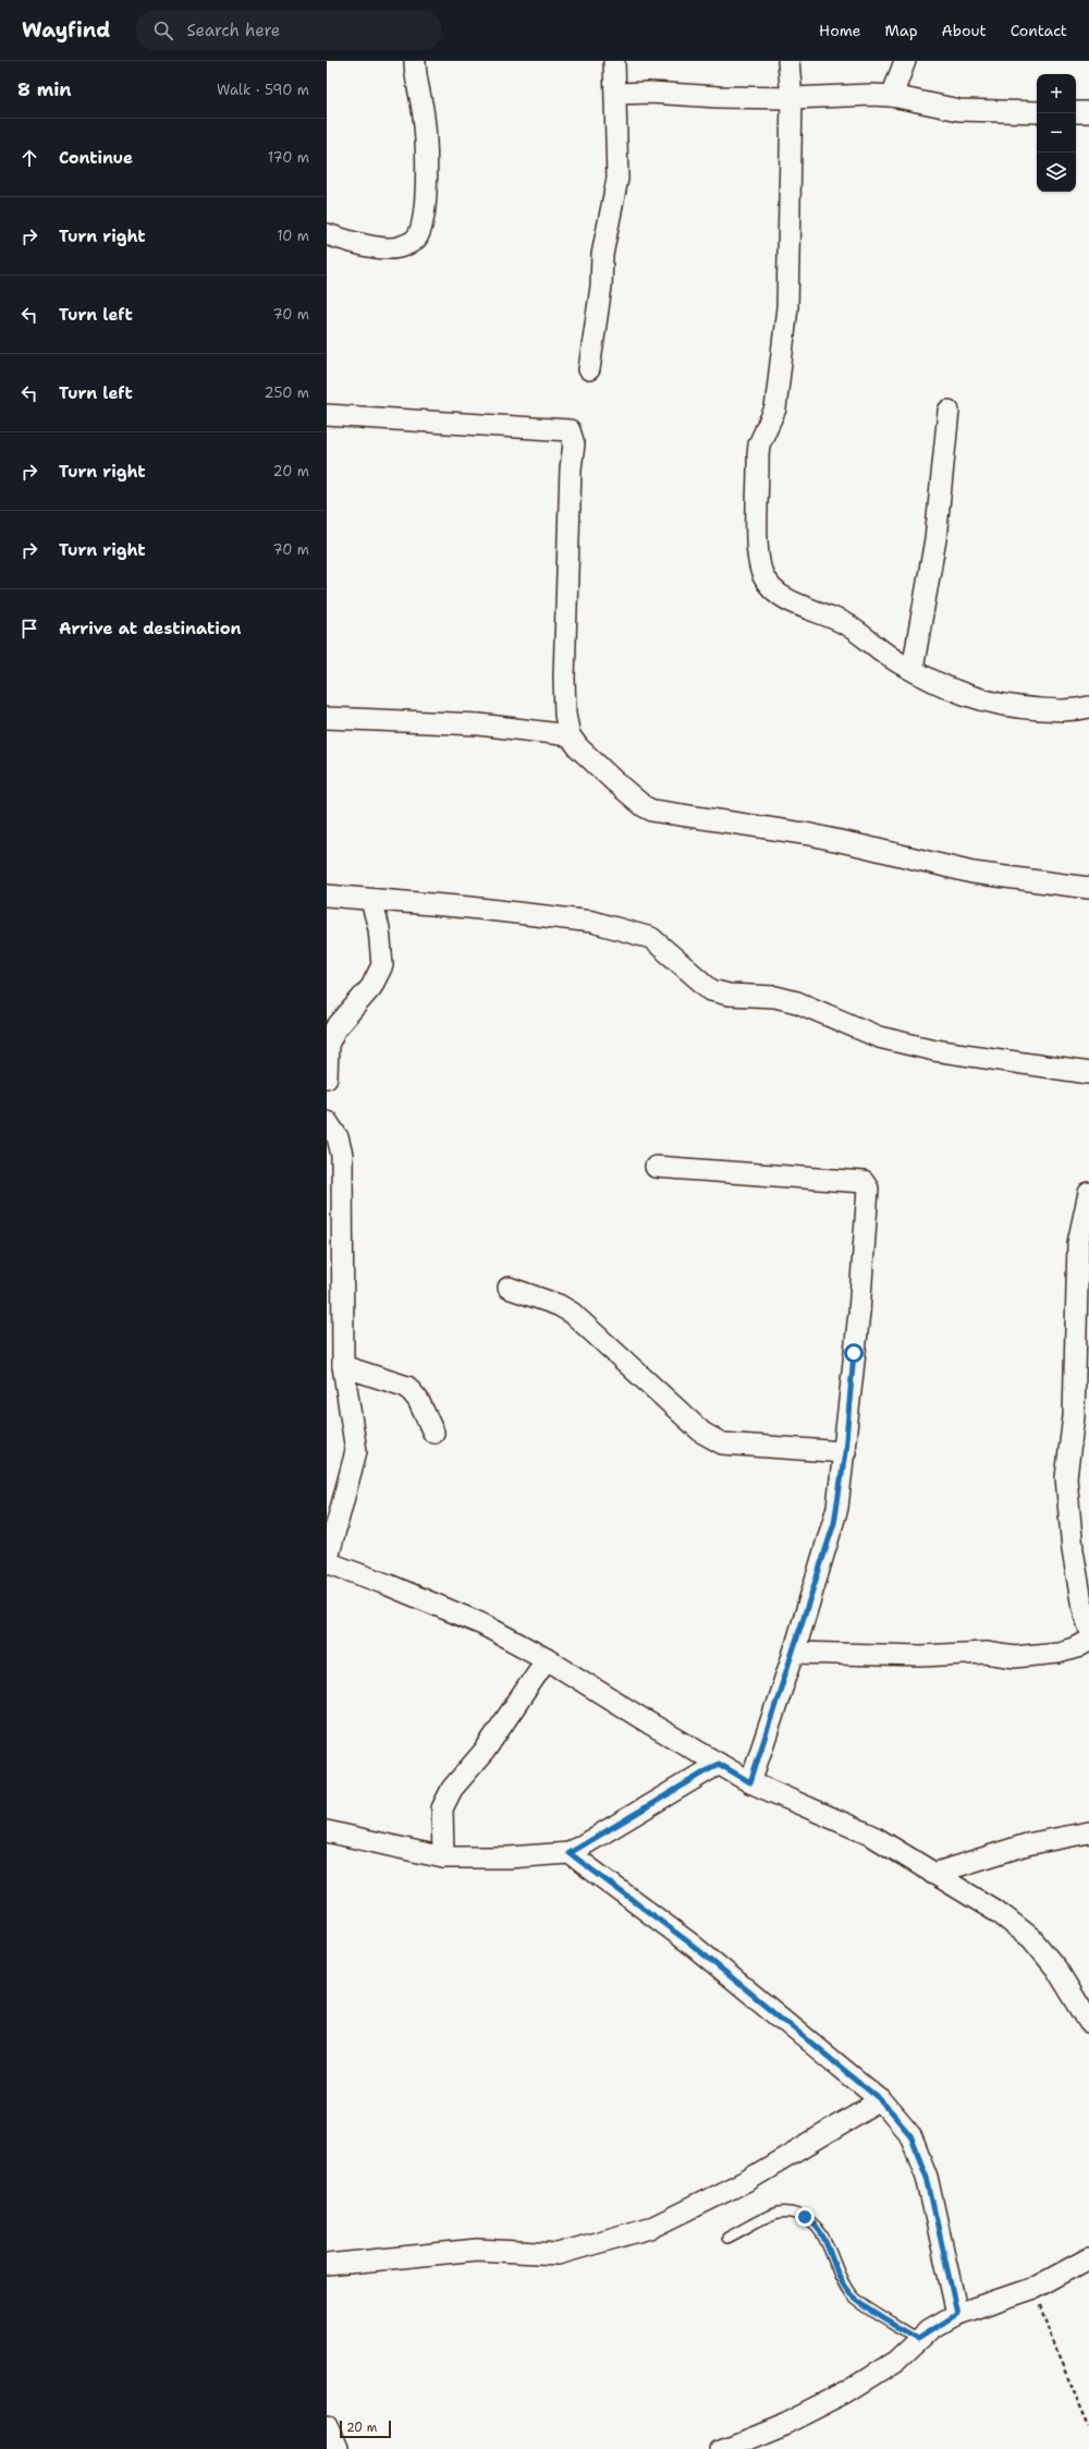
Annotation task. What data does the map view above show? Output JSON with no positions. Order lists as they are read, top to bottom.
{
  "scale_bar": "20 m",
  "page": {
    "header": "Wayfind",
    "search": "Search here",
    "nav": [
      "Home",
      "Map",
      "About",
      "Contact"
    ],
    "heading": ["8 min", "Walk · 590 m"],
    "map_buttons": ["+", "−"],
    "list": [
      ["Continue", "170 m"],
      ["Turn right", "10 m"],
      ["Turn left", "70 m"],
      ["Turn left", "250 m"],
      ["Turn right", "20 m"],
      ["Turn right", "70 m"],
      "Arrive at destination"
    ],
    "scale": "20 m"
  }
}
